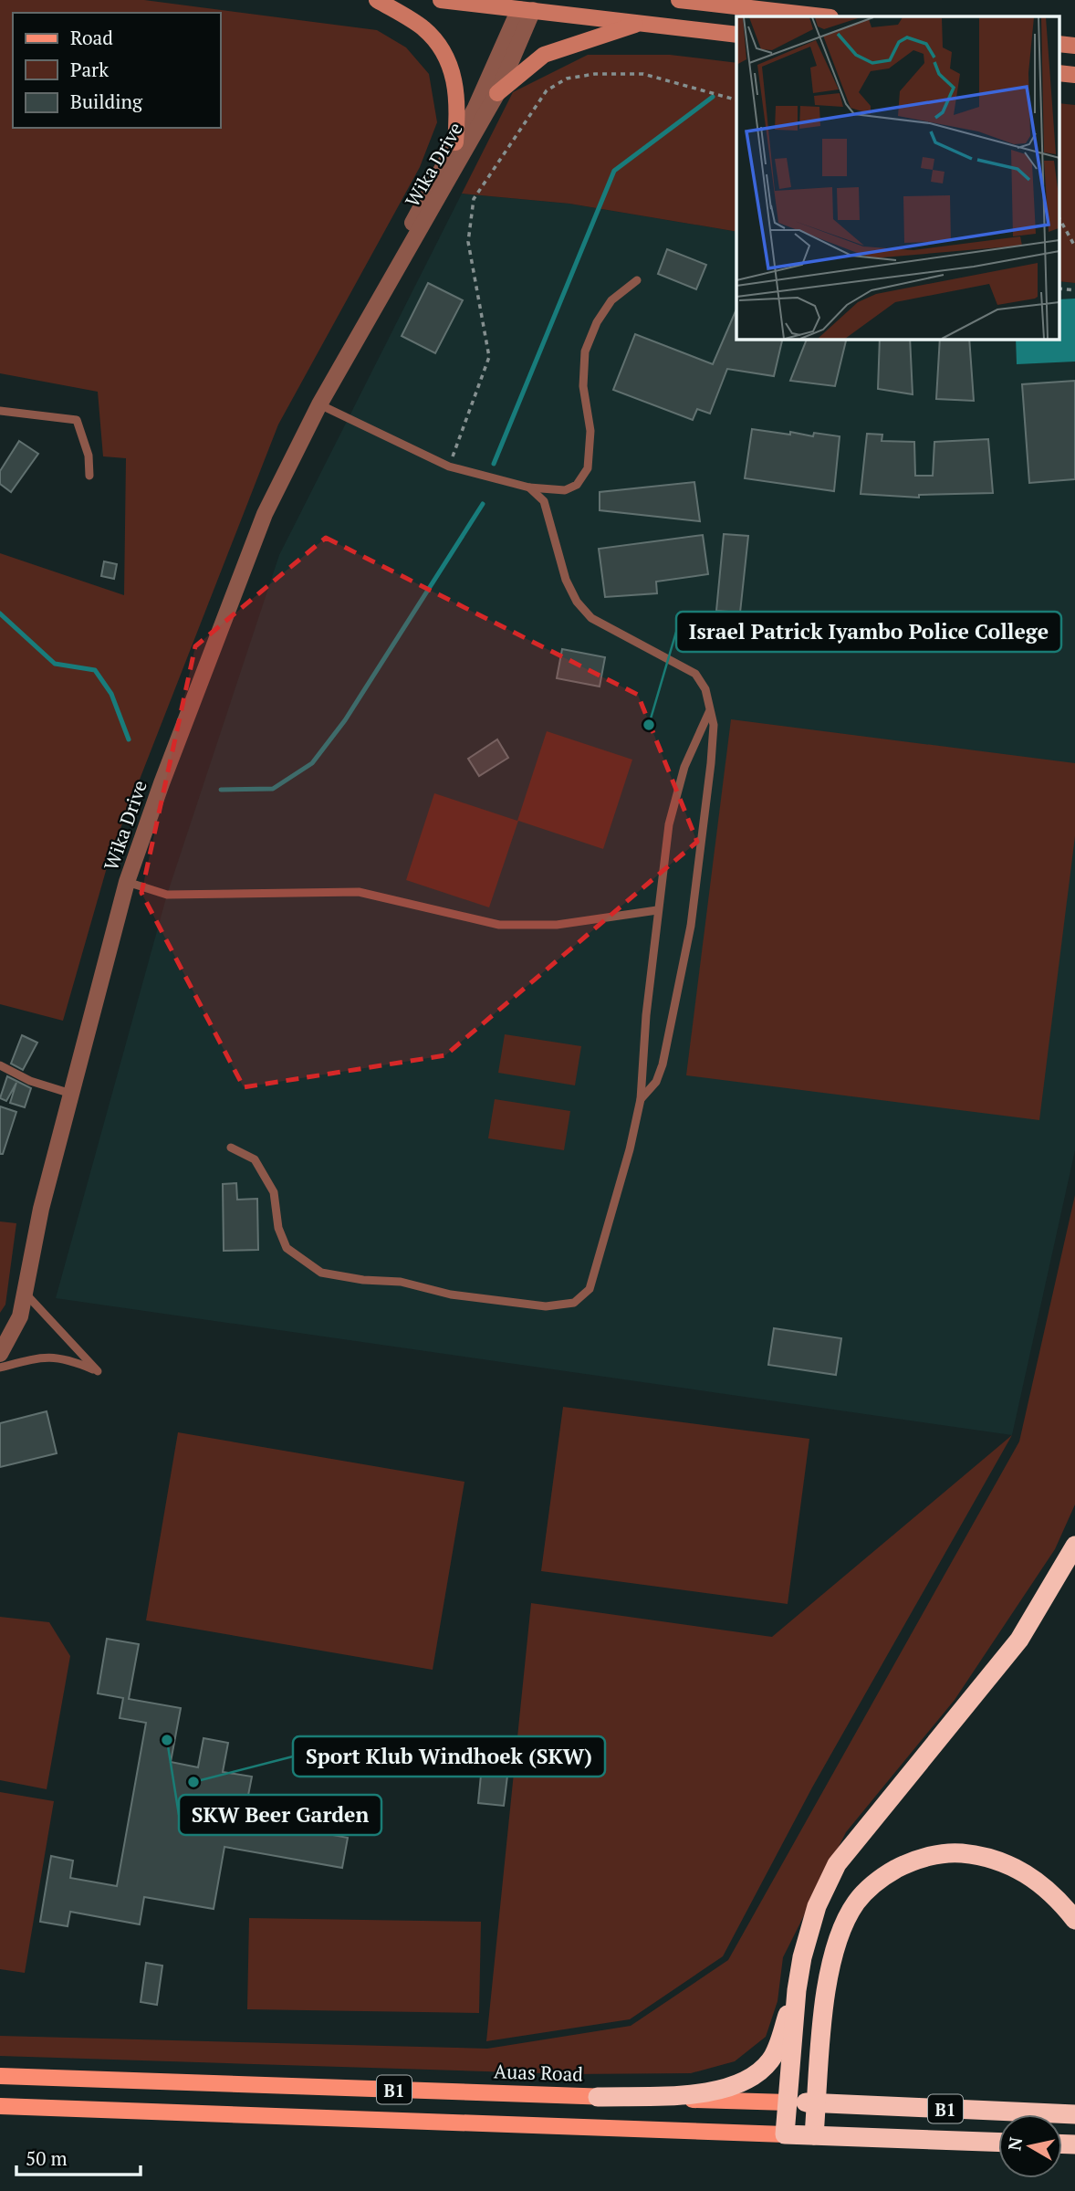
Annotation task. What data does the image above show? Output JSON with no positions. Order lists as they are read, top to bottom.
{
  "streets": {
    "highway": ["Auas Road", "B1"],
    "street": ["Wika Drive"]
  },
  "places": ["Israel Patrick Iyambo Police College", "SKW Beer Garden", "Sport Klub Windhoek (SKW)"],
  "legend": ["Road", "Park", "Building"],
  "scale_bar": "50 m",
  "north": "left"
}
